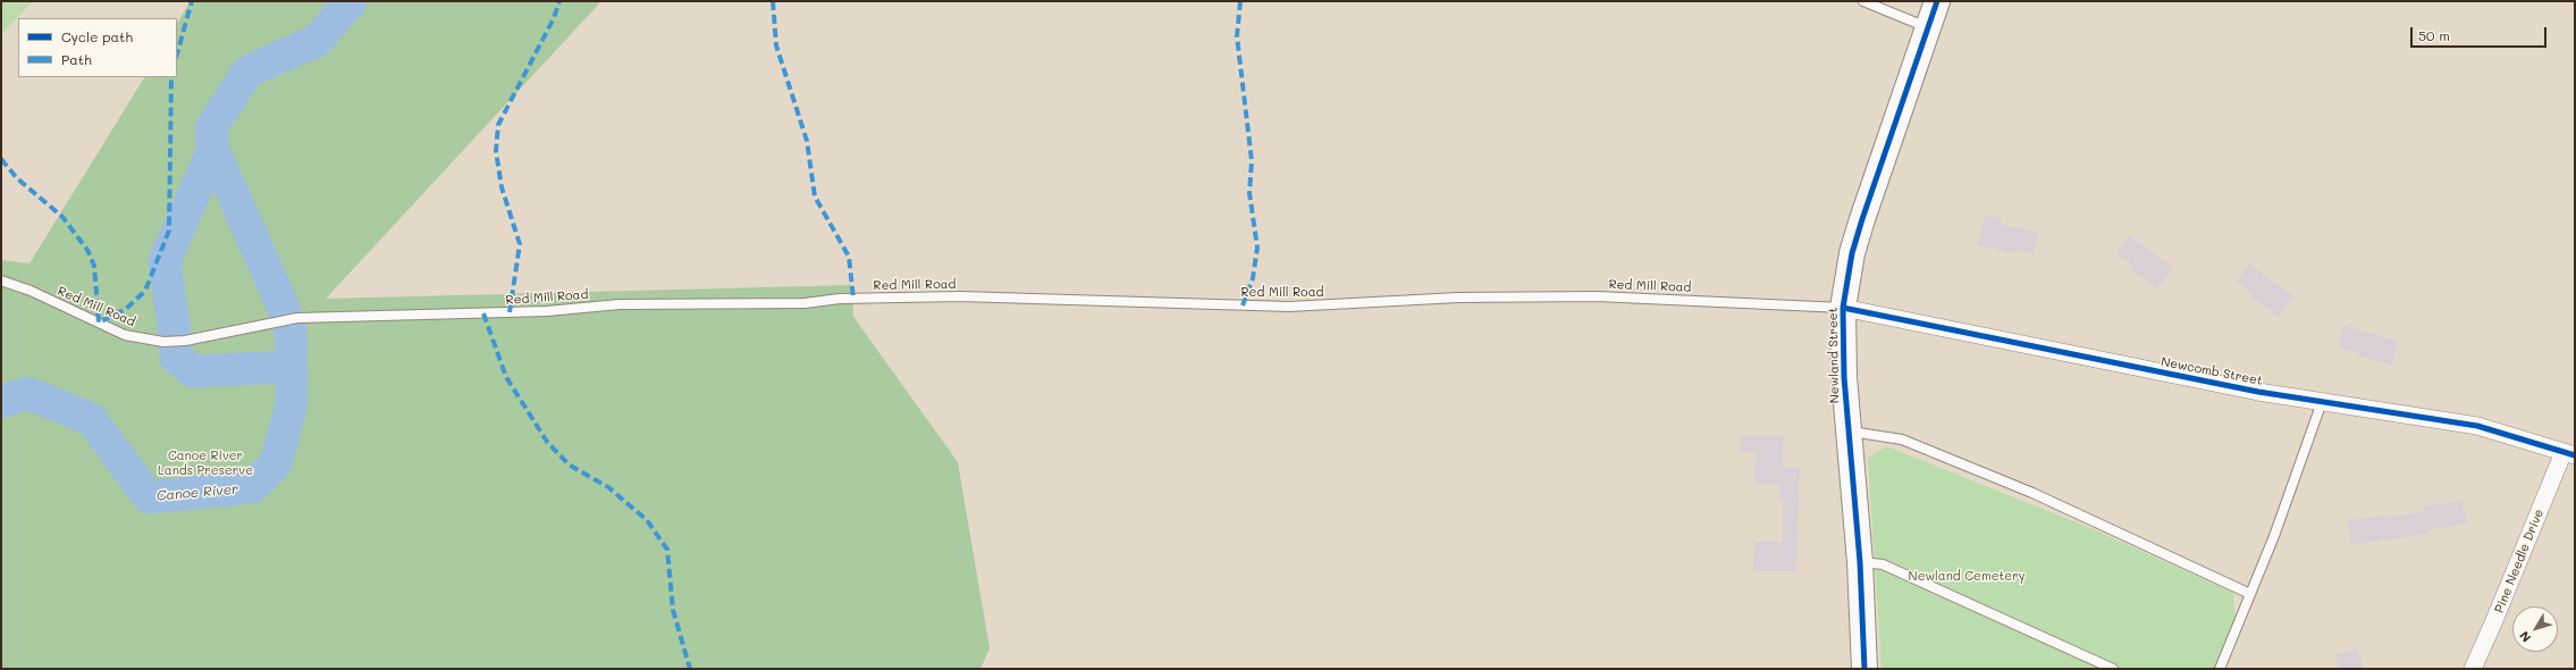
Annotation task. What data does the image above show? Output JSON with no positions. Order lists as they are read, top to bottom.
{
  "streets": {
    "street": ["Newland Street", "Newcomb Street", "Pine Needle Drive"],
    "lane": ["Red Mill Road"]
  },
  "crossings": [
    ["Red Mill Road", "Newland Street"],
    ["Red Mill Road", "Newcomb Street"],
    ["Newland Street", "Newcomb Street"],
    ["Newcomb Street", "Pine Needle Drive"]
  ],
  "water": ["Canoe River"],
  "parks": ["Canoe River Lands Preserve", "Newland Cemetery"],
  "legend": ["Cycle path", "Path"],
  "scale_bar": "50 m",
  "north": "bottom left"
}
